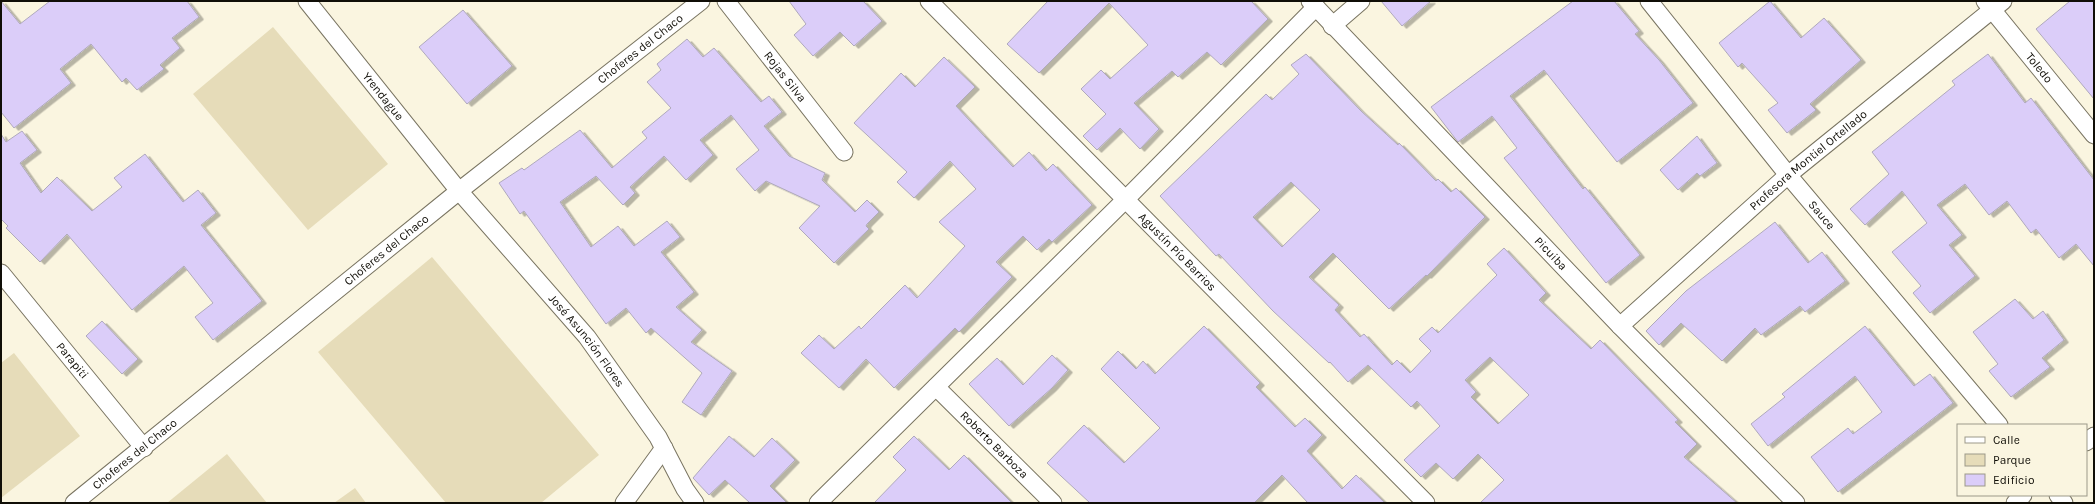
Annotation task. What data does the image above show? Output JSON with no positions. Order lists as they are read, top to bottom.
{
  "streets": {
    "street": [
      "Choferes del Chaco",
      "Toledo",
      "Rojas Silva",
      "Yrendague",
      "Profesora Montiel Ortellado",
      "Sauce",
      "Agustín Pío Barrios",
      "Picuiba",
      "José Asunción Flores",
      "Parapiti",
      "Roberto Barboza"
    ]
  },
  "crossings": [
    ["Choferes del Chaco", "Yrendague"],
    ["Choferes del Chaco", "José Asunción Flores"],
    ["Choferes del Chaco", "Parapiti"],
    ["Toledo", "Profesora Montiel Ortellado"],
    ["Yrendague", "José Asunción Flores"],
    ["Profesora Montiel Ortellado", "Sauce"],
    ["Profesora Montiel Ortellado", "Picuiba"]
  ],
  "legend": ["Calle", "Parque", "Edificio"]
}
